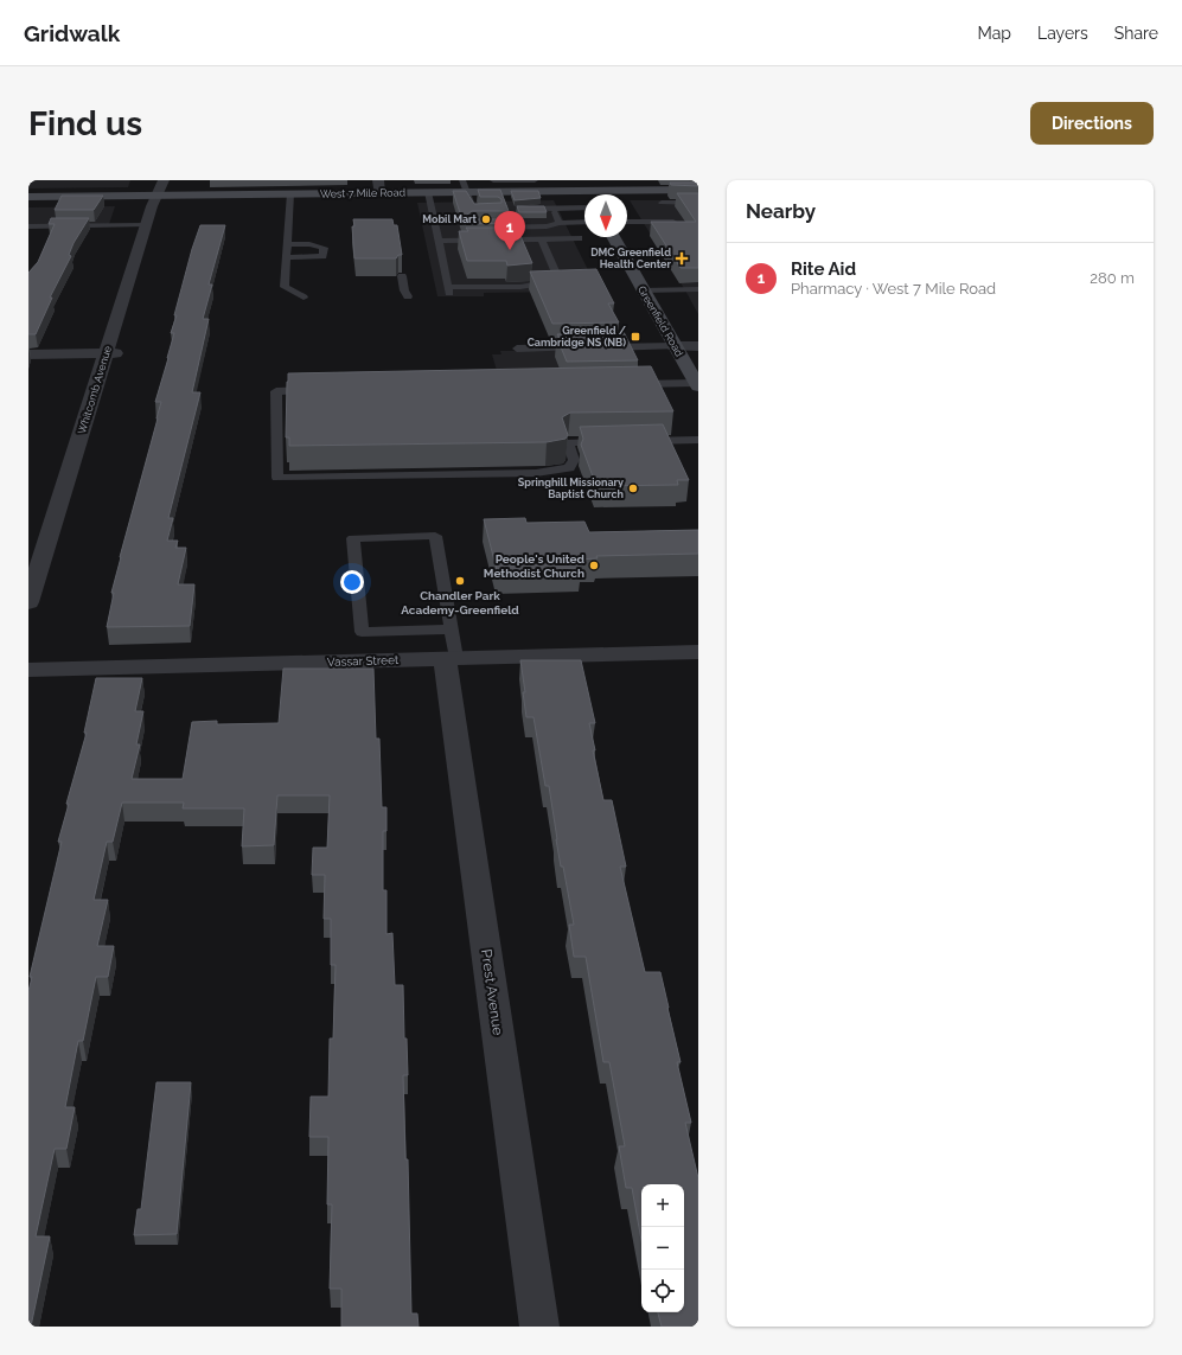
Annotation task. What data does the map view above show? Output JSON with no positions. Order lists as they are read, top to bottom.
{
  "streets": {
    "main road": ["West 7 Mile Road", "Greenfield Road"],
    "street": ["Whitcomb Avenue", "Vassar Street", "Prest Avenue"]
  },
  "crossings": [
    ["West 7 Mile Road", "Whitcomb Avenue"],
    ["Vassar Street", "Prest Avenue"]
  ],
  "places": {
    "other": [
      "Mobil Mart",
      "Springhill Missionary Baptist Church",
      "People's United Methodist Church",
      "Chandler Park Academy-Greenfield"
    ],
    "health": ["DMC Greenfield Health Center"],
    "transit": ["Greenfield / Cambridge NS (NB)"]
  },
  "north": "bottom",
  "page": {
    "header": "Gridwalk",
    "nav": ["Map", "Layers", "Share"],
    "buttons": "Directions",
    "title": "Find us",
    "heading": "Nearby",
    "pins": "1",
    "list": [
      {
        "mark": "1",
        "name": "Rite Aid",
        "note": "Pharmacy · West 7 Mile Road",
        "value": "280 m"
      }
    ],
    "map_buttons": ["+", "−"]
  }
}
